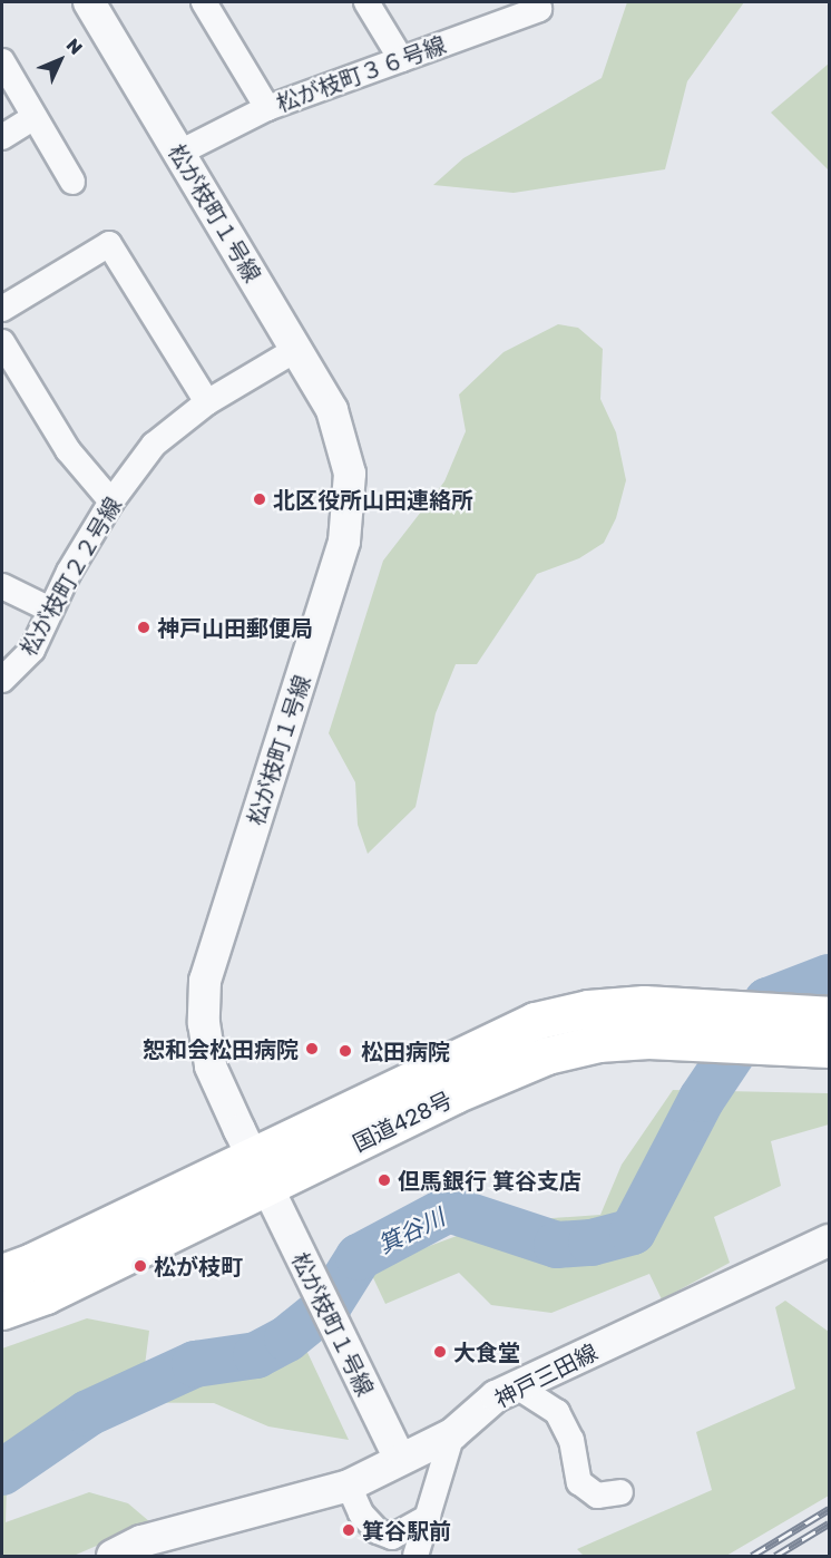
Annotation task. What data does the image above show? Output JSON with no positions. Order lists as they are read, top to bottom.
{
  "streets": {
    "highway": ["国道428号"],
    "street": [
      "松が枝町３６号線",
      "松が枝町１号線",
      "松が枝町２２号線",
      "神戸三田線"
    ]
  },
  "crossings": [
    ["松が枝町３６号線", "松が枝町１号線"],
    ["松が枝町１号線", "松が枝町２２号線"],
    ["松が枝町１号線", "国道428号"],
    ["松が枝町１号線", "神戸三田線"]
  ],
  "water": ["箕谷川"],
  "places": [
    "北区役所山田連絡所",
    "神戸山田郵便局",
    "恕和会松田病院",
    "松田病院",
    "但馬銀行 箕谷支店",
    "松が枝町",
    "大食堂",
    "箕谷駅前"
  ],
  "north": "top right"
}
